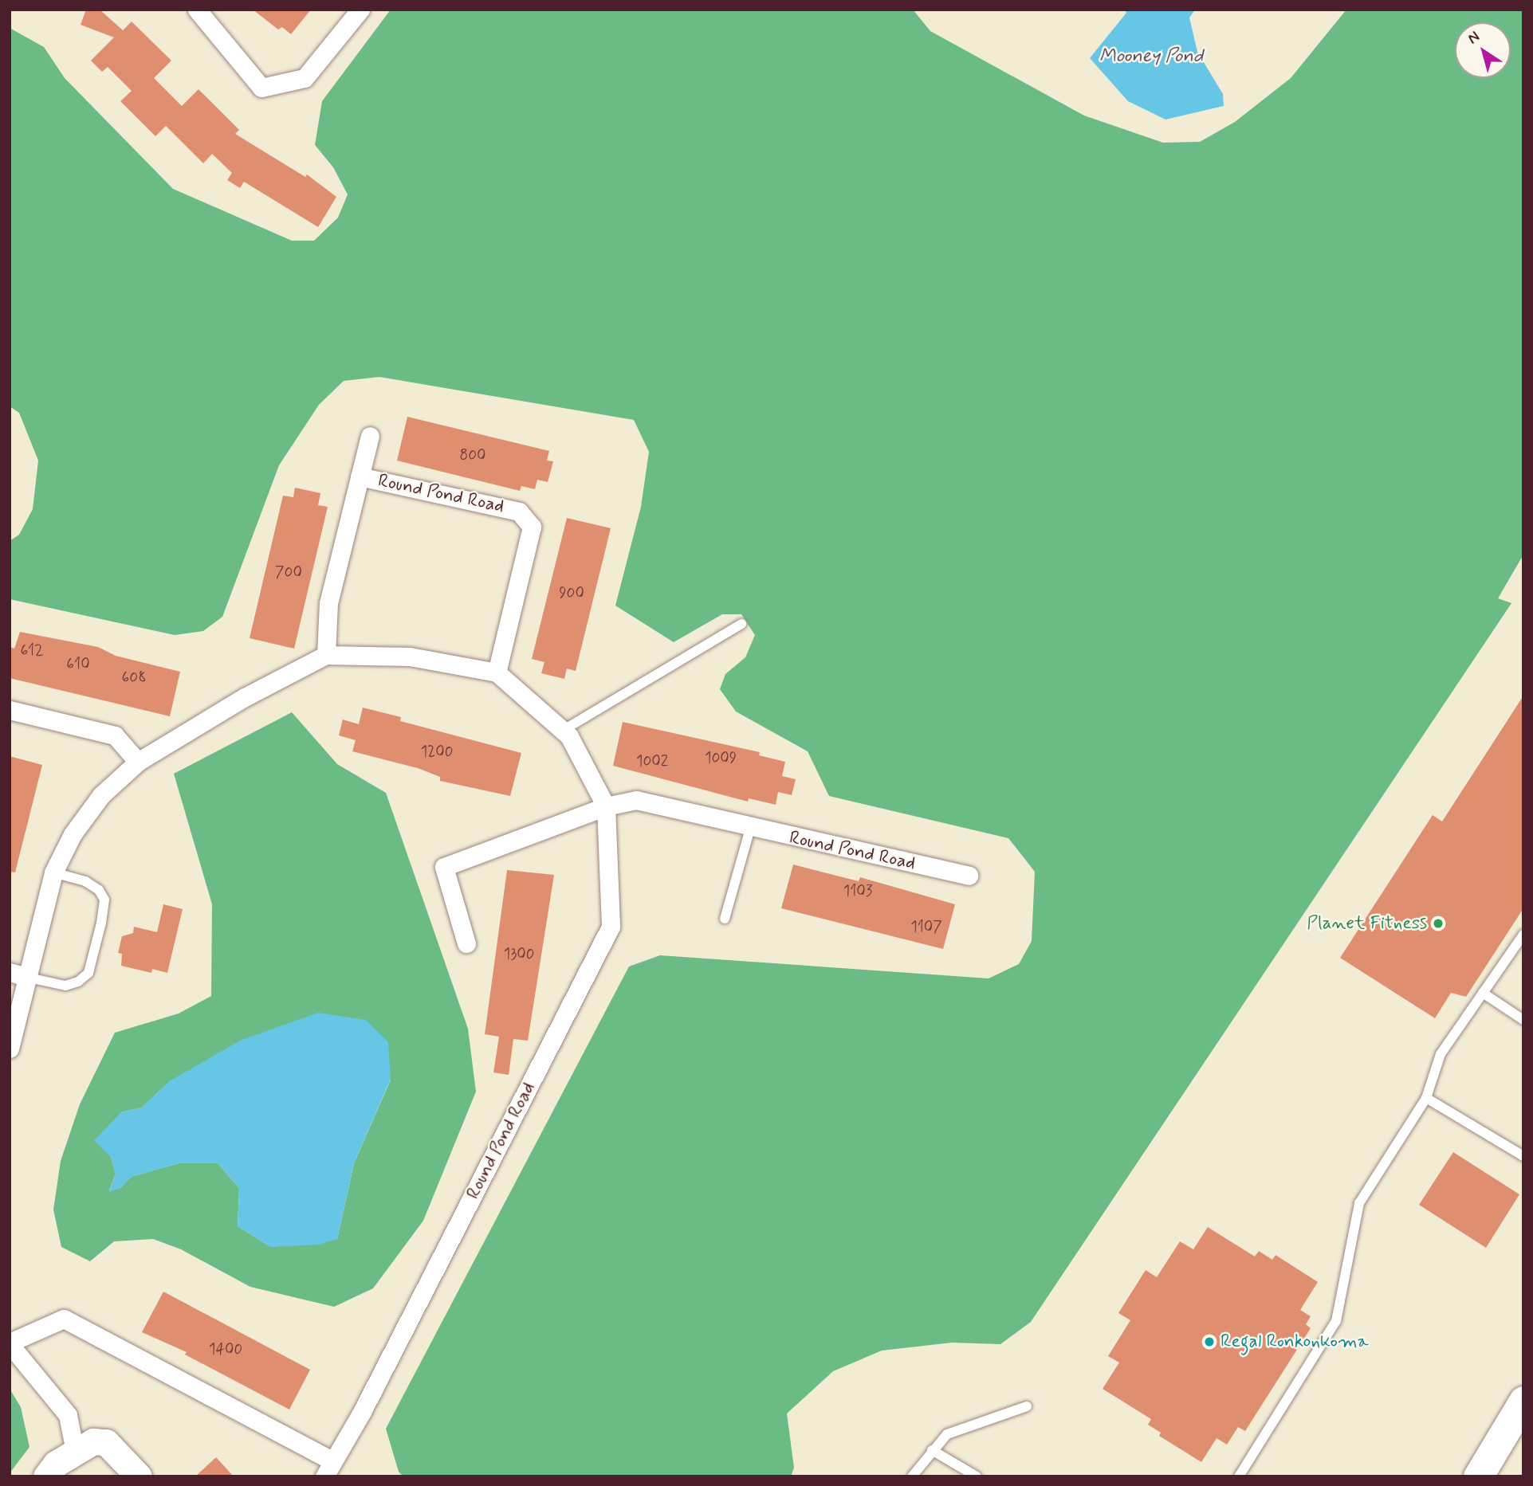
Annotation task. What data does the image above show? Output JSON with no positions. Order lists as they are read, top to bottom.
{
  "streets": {
    "street": ["Round Pond Road"]
  },
  "water": ["Mooney Pond"],
  "places": ["Planet Fitness", "Regal Ronkonkoma"],
  "house_numbers": [
    "800",
    "700",
    "900",
    "612",
    "610",
    "608",
    "1200",
    "1009",
    "1002",
    "1103",
    "1107",
    "1300",
    "1400"
  ],
  "north": "top left"
}
